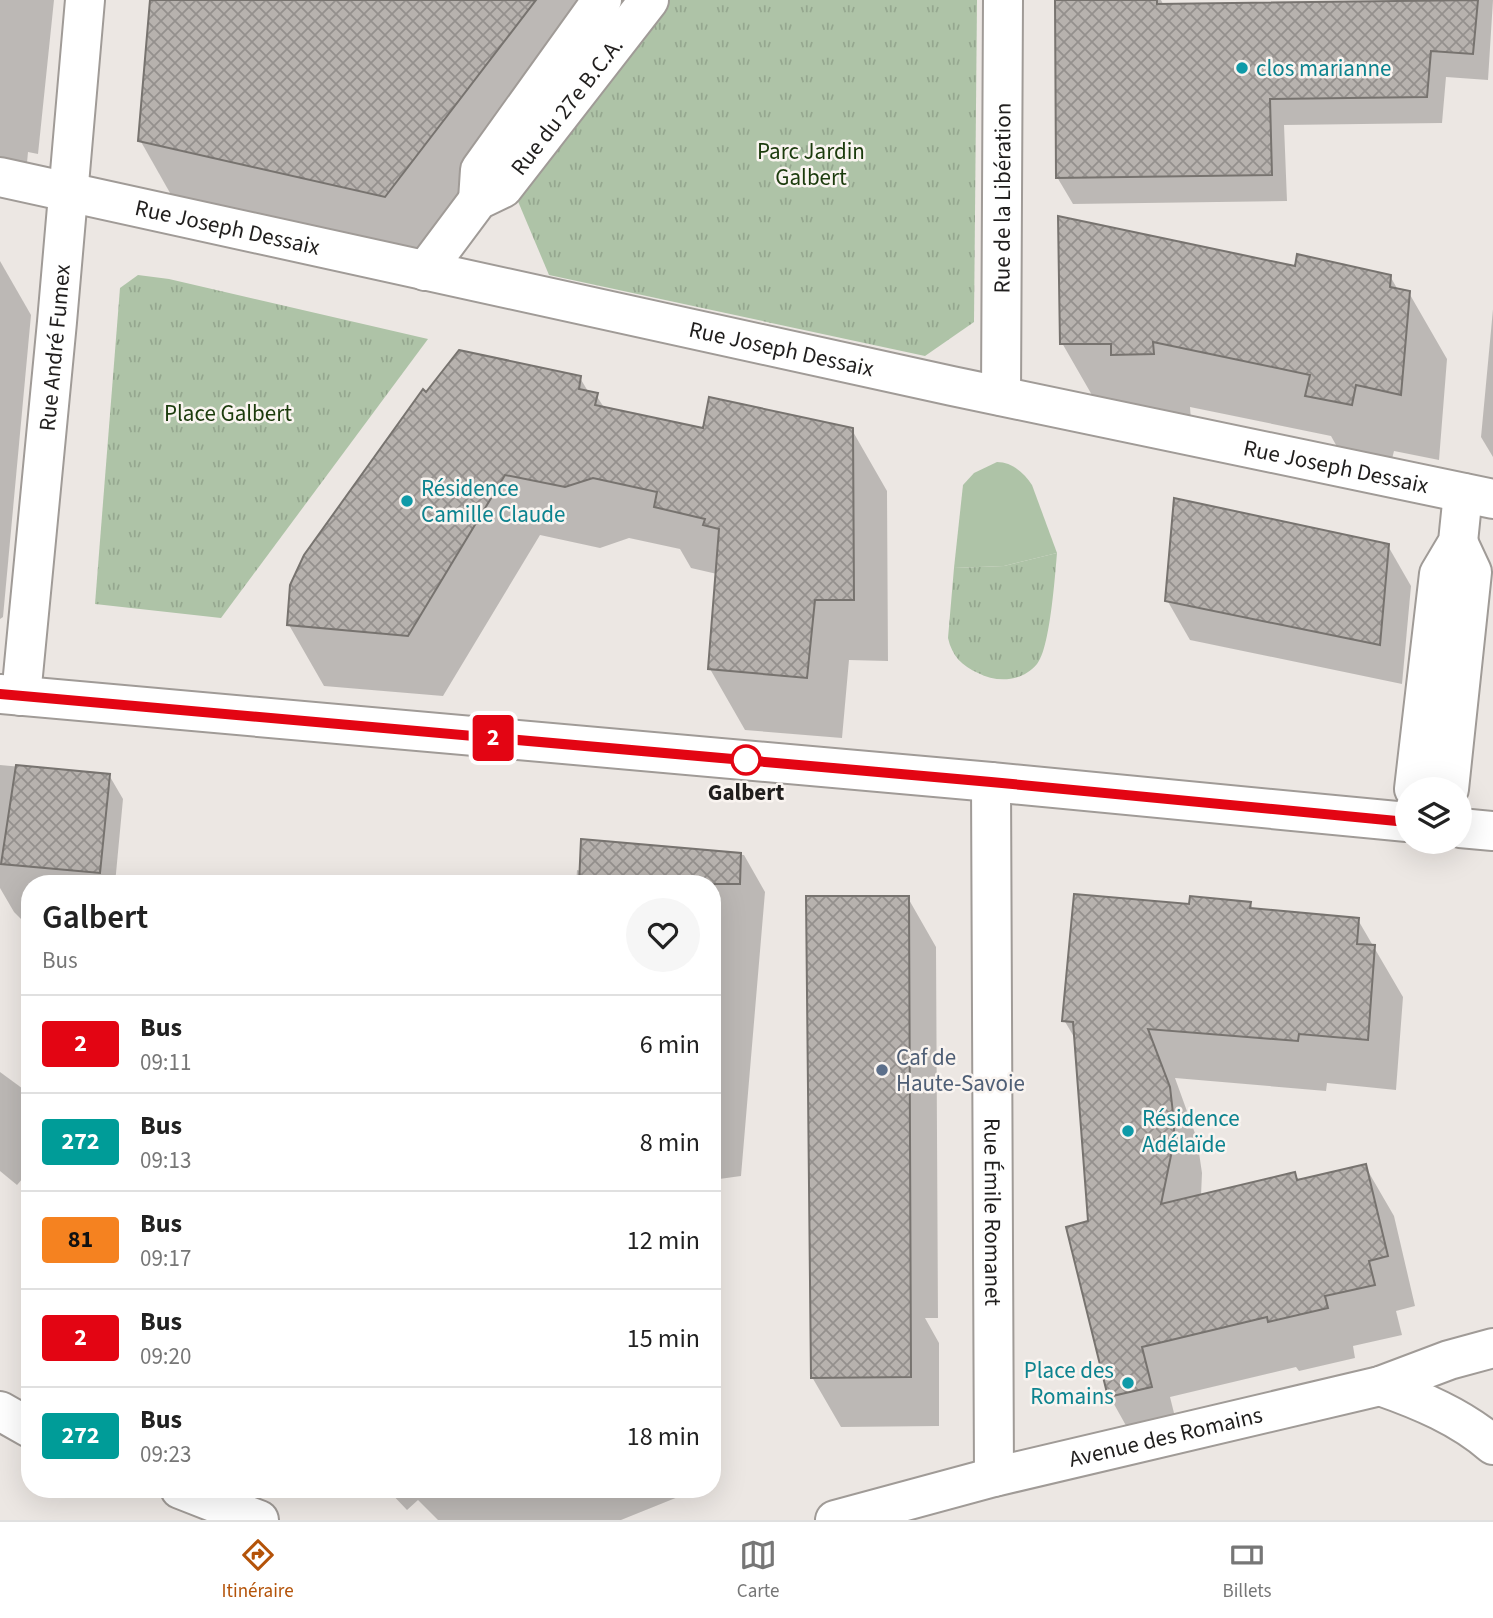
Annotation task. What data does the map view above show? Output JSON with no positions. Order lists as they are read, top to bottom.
{
  "streets": {
    "street": [
      "Rue du 27e B.C.A.",
      "Rue de la Libération",
      "Rue Joseph Dessaix",
      "Rue André Fumex",
      "Rue Émile Romanet",
      "Avenue des Romains"
    ]
  },
  "crossings": [
    ["Rue du 27e B.C.A.", "Rue Joseph Dessaix"],
    ["Rue de la Libération", "Rue Joseph Dessaix"],
    ["Rue Joseph Dessaix", "Rue André Fumex"],
    ["Rue Émile Romanet", "Avenue des Romains"]
  ],
  "parks": ["Parc Jardin Galbert", "Place Galbert"],
  "places": [
    "clos marianne",
    "Résidence Camille Claude",
    "Galbert",
    "Caf de Haute-Savoie",
    "Résidence Adélaïde",
    "Place des Romains"
  ],
  "lines": ["bus line 2"],
  "page": {
    "on_map": "2",
    "heading": ["Galbert", "Bus"],
    "list": [
      {
        "mark": "2",
        "name": "Bus",
        "note": "09:11",
        "value": "6 min"
      },
      {
        "mark": "272",
        "name": "Bus",
        "note": "09:13",
        "value": "8 min"
      },
      {
        "mark": "81",
        "name": "Bus",
        "note": "09:17",
        "value": "12 min"
      },
      {
        "mark": "2",
        "name": "Bus",
        "note": "09:20",
        "value": "15 min"
      },
      {
        "mark": "272",
        "name": "Bus",
        "note": "09:23",
        "value": "18 min"
      }
    ],
    "tabs": ["Itinéraire", "Carte", "Billets"]
  }
}
